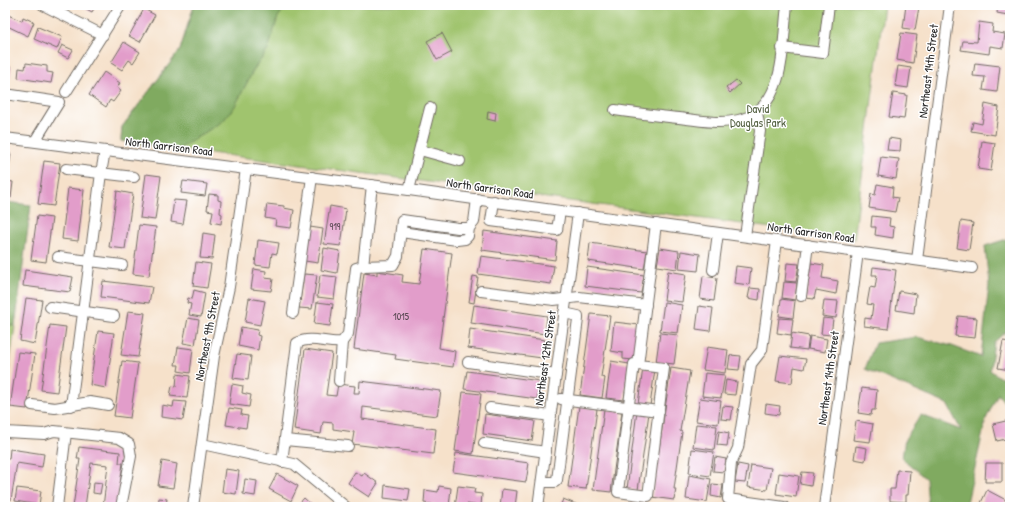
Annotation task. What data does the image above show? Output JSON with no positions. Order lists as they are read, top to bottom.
{
  "streets": {
    "street": [
      "Northeast 14th Street",
      "North Garrison Road",
      "Northeast 9th Street",
      "Northeast 12th Street"
    ]
  },
  "crossings": [
    ["Northeast 14th Street", "North Garrison Road"],
    ["North Garrison Road", "Northeast 9th Street"],
    ["North Garrison Road", "Northeast 12th Street"]
  ],
  "parks": ["David Douglas Park"],
  "house_numbers": ["919", "1015"]
}
